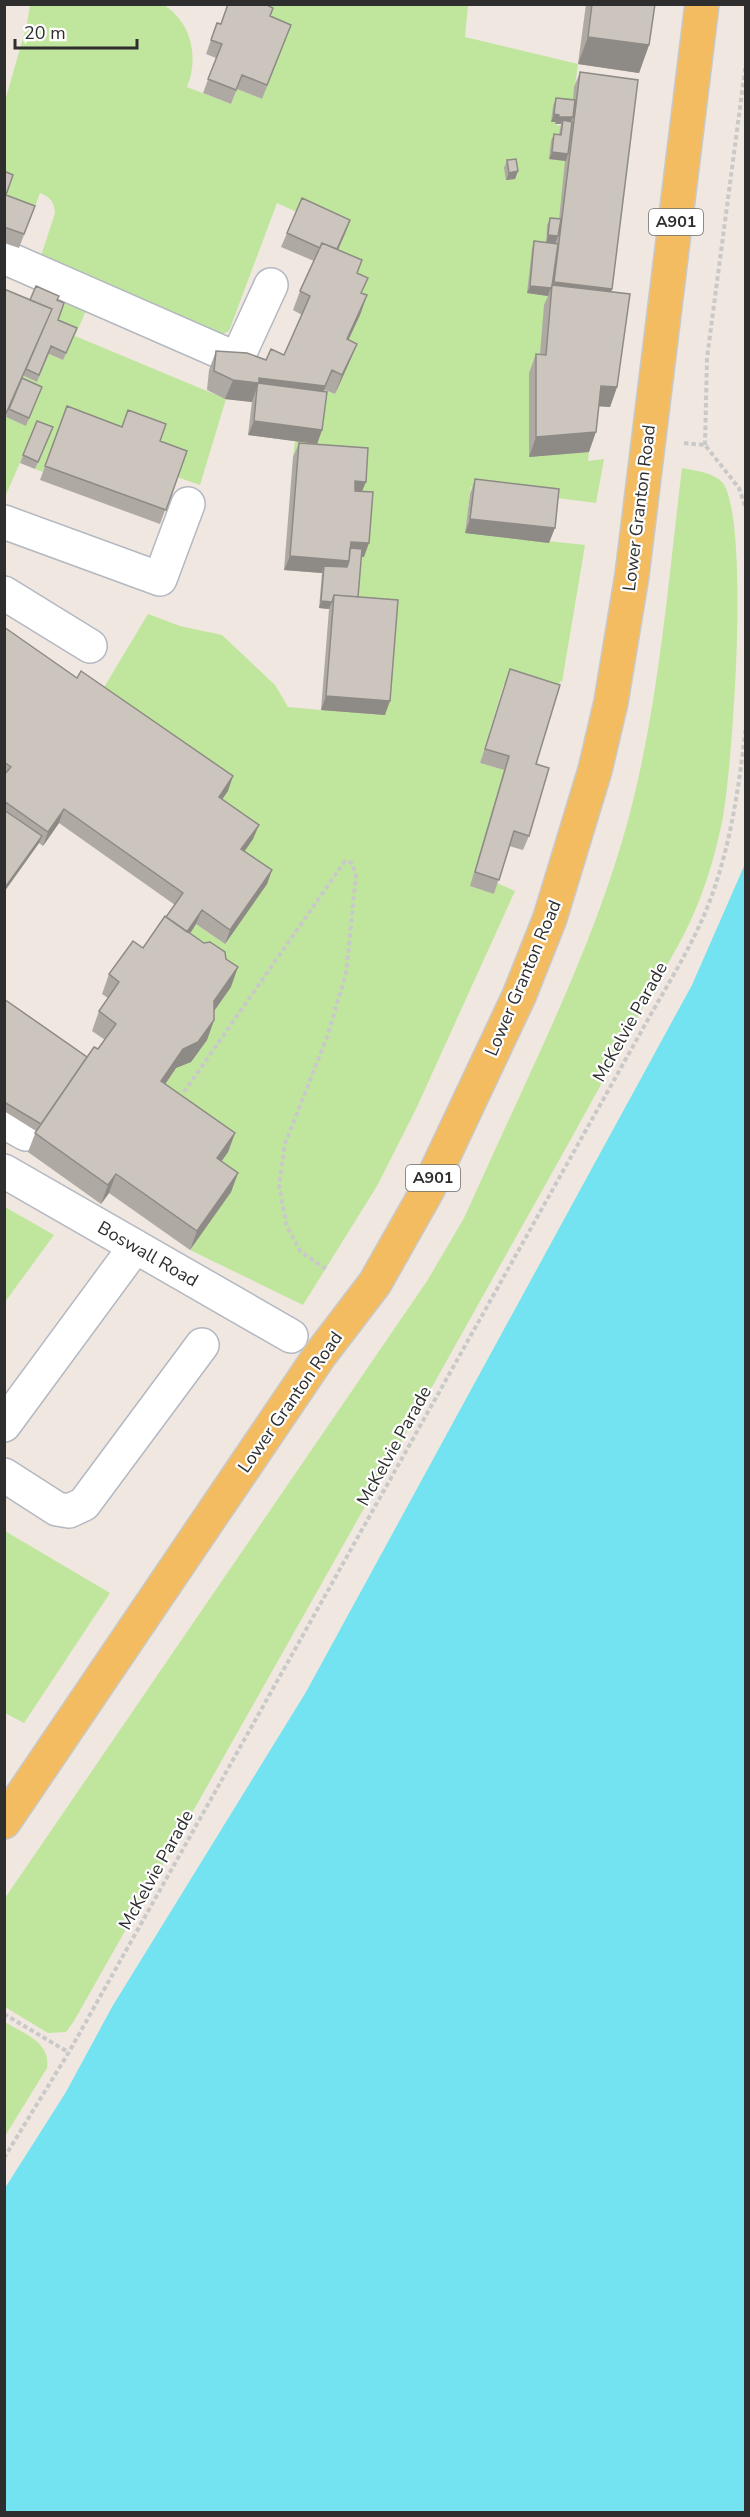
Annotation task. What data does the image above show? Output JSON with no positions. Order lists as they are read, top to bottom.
{
  "streets": {
    "main road": ["A901", "Lower Granton Road"],
    "street": ["Boswall Road"],
    "path": ["McKelvie Parade"]
  },
  "scale_bar": "20 m"
}
